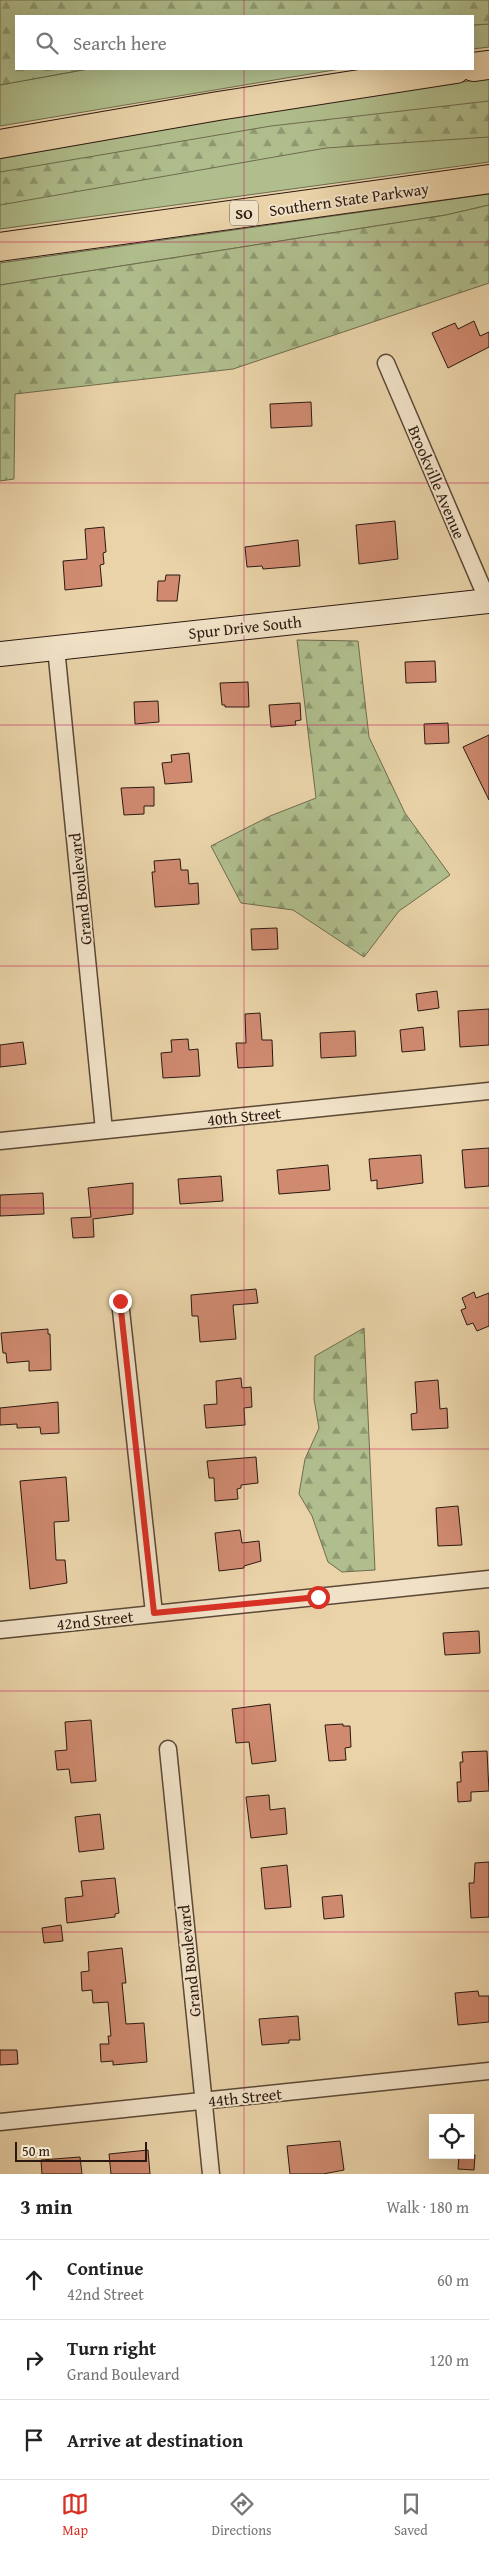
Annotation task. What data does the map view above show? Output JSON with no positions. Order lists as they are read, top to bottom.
{
  "streets": {
    "highway": ["Southern State Parkway", "SO"],
    "street": [
      "Brookville Avenue",
      "Spur Drive South",
      "Grand Boulevard",
      "40th Street",
      "42nd Street",
      "44th Street"
    ]
  },
  "crossings": [
    ["Brookville Avenue", "Spur Drive South"],
    ["Spur Drive South", "Grand Boulevard"],
    ["Grand Boulevard", "40th Street"],
    ["Grand Boulevard", "44th Street"]
  ],
  "scale_bar": "50 m",
  "page": {
    "search": "Search here",
    "scale": "50 m",
    "heading": ["3 min", "Walk · 180 m"],
    "list": [
      ["Continue", "42nd Street", "60 m"],
      ["Turn right", "Grand Boulevard", "120 m"],
      "Arrive at destination"
    ],
    "nav": ["Map", "Directions", "Saved"]
  }
}
